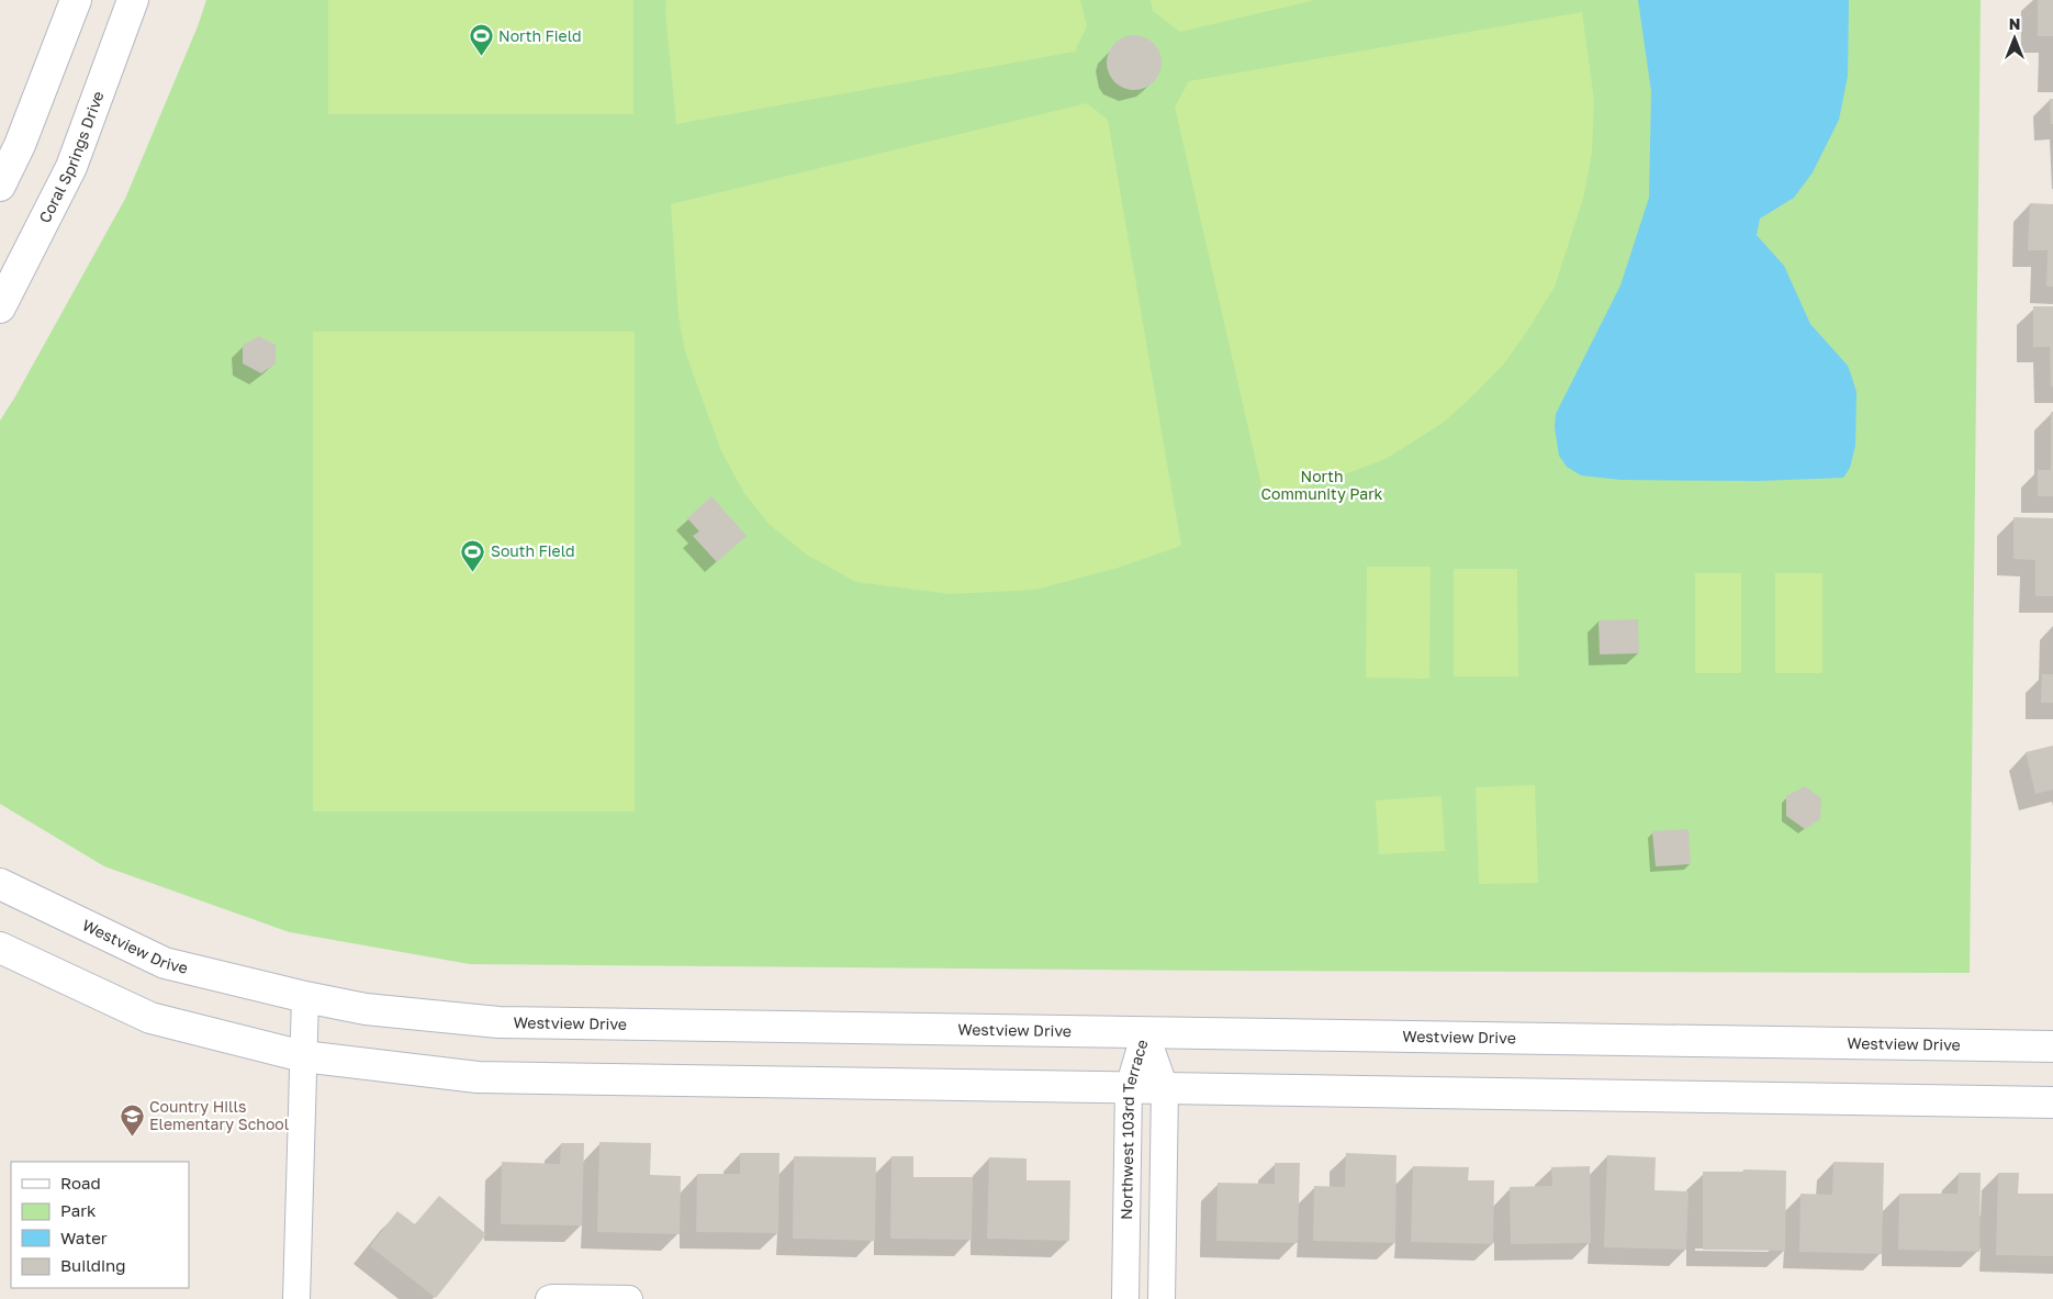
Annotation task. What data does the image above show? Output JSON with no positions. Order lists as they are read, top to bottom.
{
  "streets": {
    "street": ["Coral Springs Drive", "Westview Drive", "Northwest 103rd Terrace"]
  },
  "crossings": [
    ["Westview Drive", "Northwest 103rd Terrace"]
  ],
  "parks": ["North Community Park"],
  "places": {
    "sports": ["North Field", "South Field"],
    "school or university": ["Country Hills Elementary School"]
  },
  "legend": [
    "Road",
    "Park",
    "Water",
    "Building"
  ],
  "north": "top"
}
